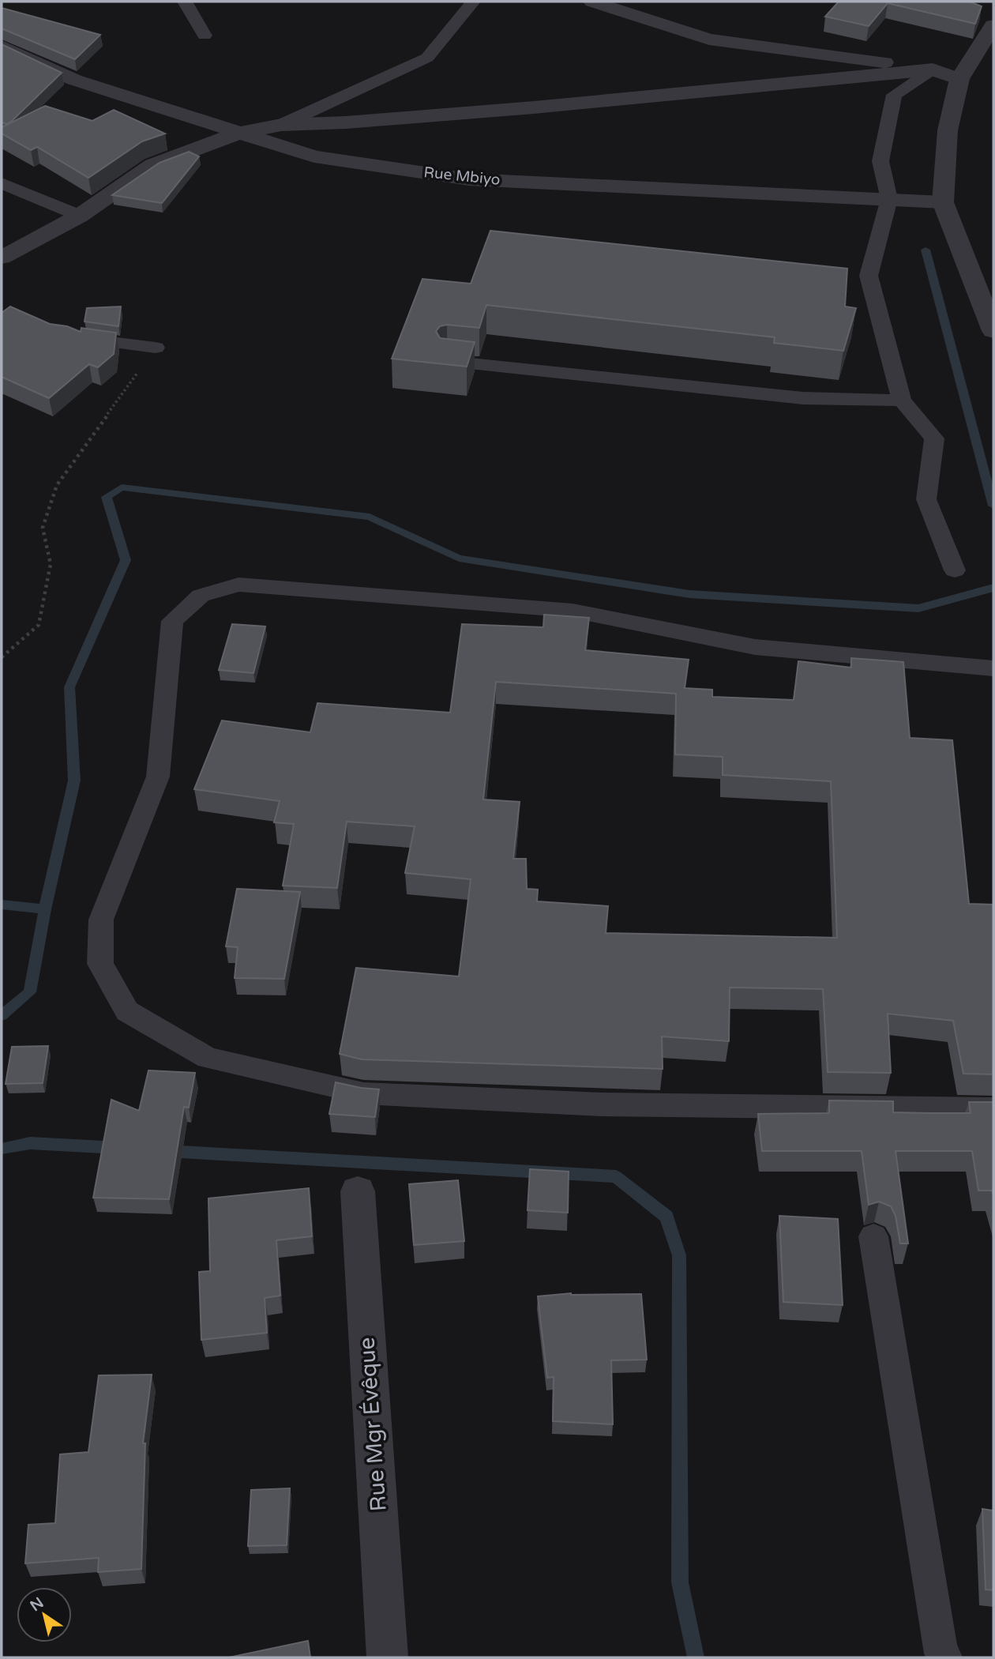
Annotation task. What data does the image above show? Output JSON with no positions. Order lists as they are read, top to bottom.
{
  "streets": {
    "street": ["Rue Mbiyo", "Rue Mgr Évêque"]
  },
  "north": "top left"
}
